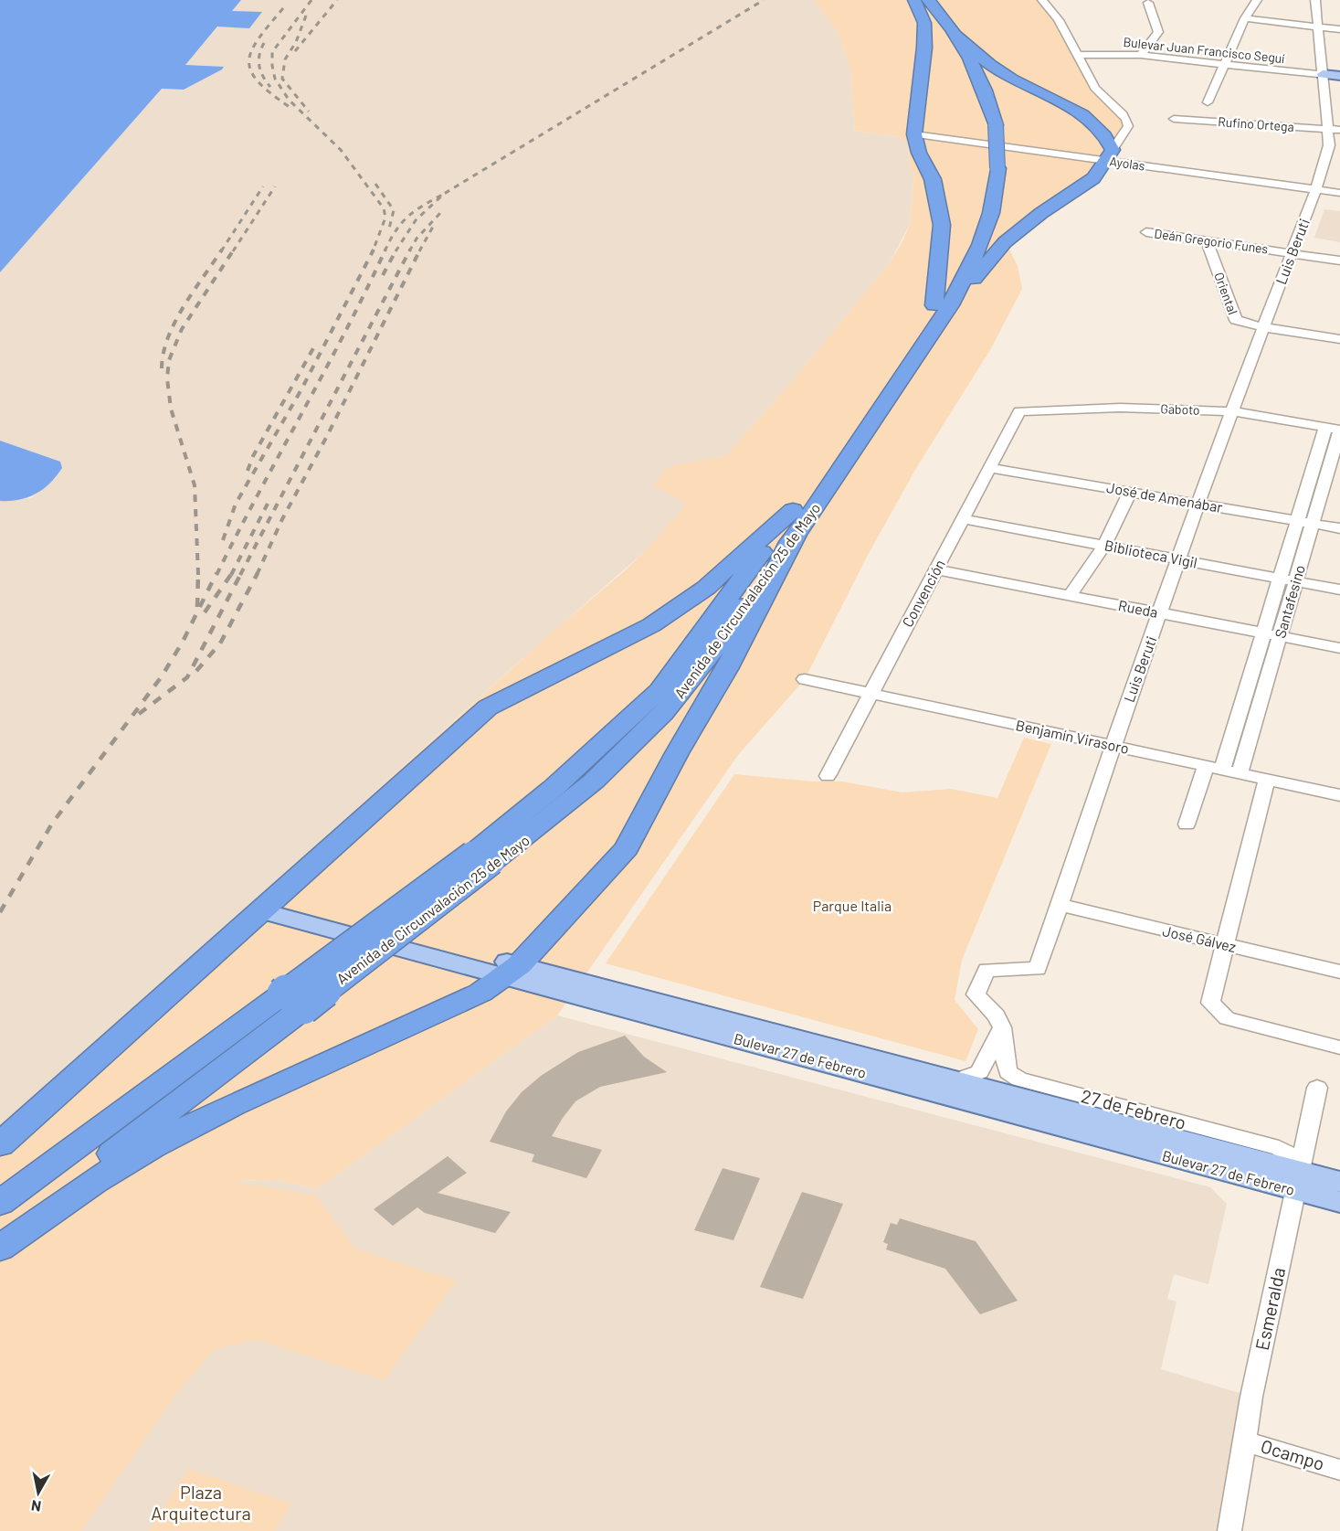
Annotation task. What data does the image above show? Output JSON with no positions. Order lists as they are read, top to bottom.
{
  "streets": {
    "highway": ["Avenida de Circunvalación 25 de Mayo"],
    "main road": ["Bulevar 27 de Febrero"],
    "street": [
      "Bulevar Juan Francisco Seguí",
      "Rufino Ortega",
      "Ayolas",
      "Deán Gregorio Funes",
      "Luis Beruti",
      "Oriental",
      "Gaboto",
      "José de Amenábar",
      "Biblioteca Vigil",
      "Convención",
      "Santafesino",
      "Rueda",
      "Benjamín Virasoro",
      "José Gálvez",
      "27 de Febrero",
      "Esmeralda",
      "Ocampo"
    ]
  },
  "crossings": [
    ["Ayolas", "Luis Beruti"],
    ["Deán Gregorio Funes", "Luis Beruti"],
    ["Deán Gregorio Funes", "Oriental"],
    ["Luis Beruti", "Oriental"],
    ["Luis Beruti", "Gaboto"],
    ["Luis Beruti", "José de Amenábar"],
    ["Luis Beruti", "Biblioteca Vigil"],
    ["Luis Beruti", "Rueda"],
    ["Luis Beruti", "Benjamín Virasoro"],
    ["Luis Beruti", "José Gálvez"],
    ["Luis Beruti", "27 de Febrero"],
    ["Gaboto", "Convención"],
    ["Gaboto", "Santafesino"],
    ["José de Amenábar", "Convención"],
    ["José de Amenábar", "Santafesino"],
    ["Biblioteca Vigil", "Convención"],
    ["Biblioteca Vigil", "Santafesino"],
    ["Convención", "Rueda"],
    ["Convención", "Benjamín Virasoro"],
    ["Santafesino", "Rueda"],
    ["Santafesino", "Benjamín Virasoro"],
    ["Bulevar 27 de Febrero", "27 de Febrero"],
    ["Bulevar 27 de Febrero", "Esmeralda"],
    ["27 de Febrero", "Esmeralda"],
    ["Esmeralda", "Ocampo"]
  ],
  "parks": ["Parque Italia", "Plaza Arquitectura"],
  "north": "bottom"
}
